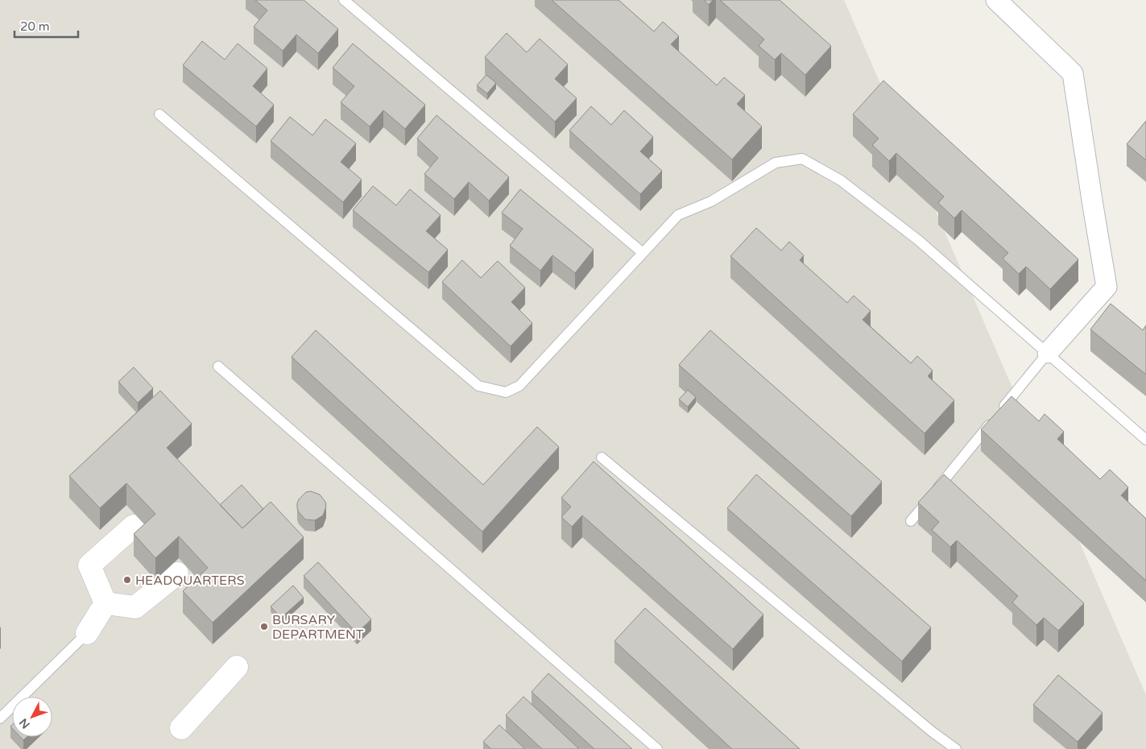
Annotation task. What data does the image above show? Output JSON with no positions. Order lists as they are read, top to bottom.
{
  "places": ["HEADQUARTERS", "BURSARY DEPARTMENT"],
  "scale_bar": "20 m",
  "north": "bottom left"
}
